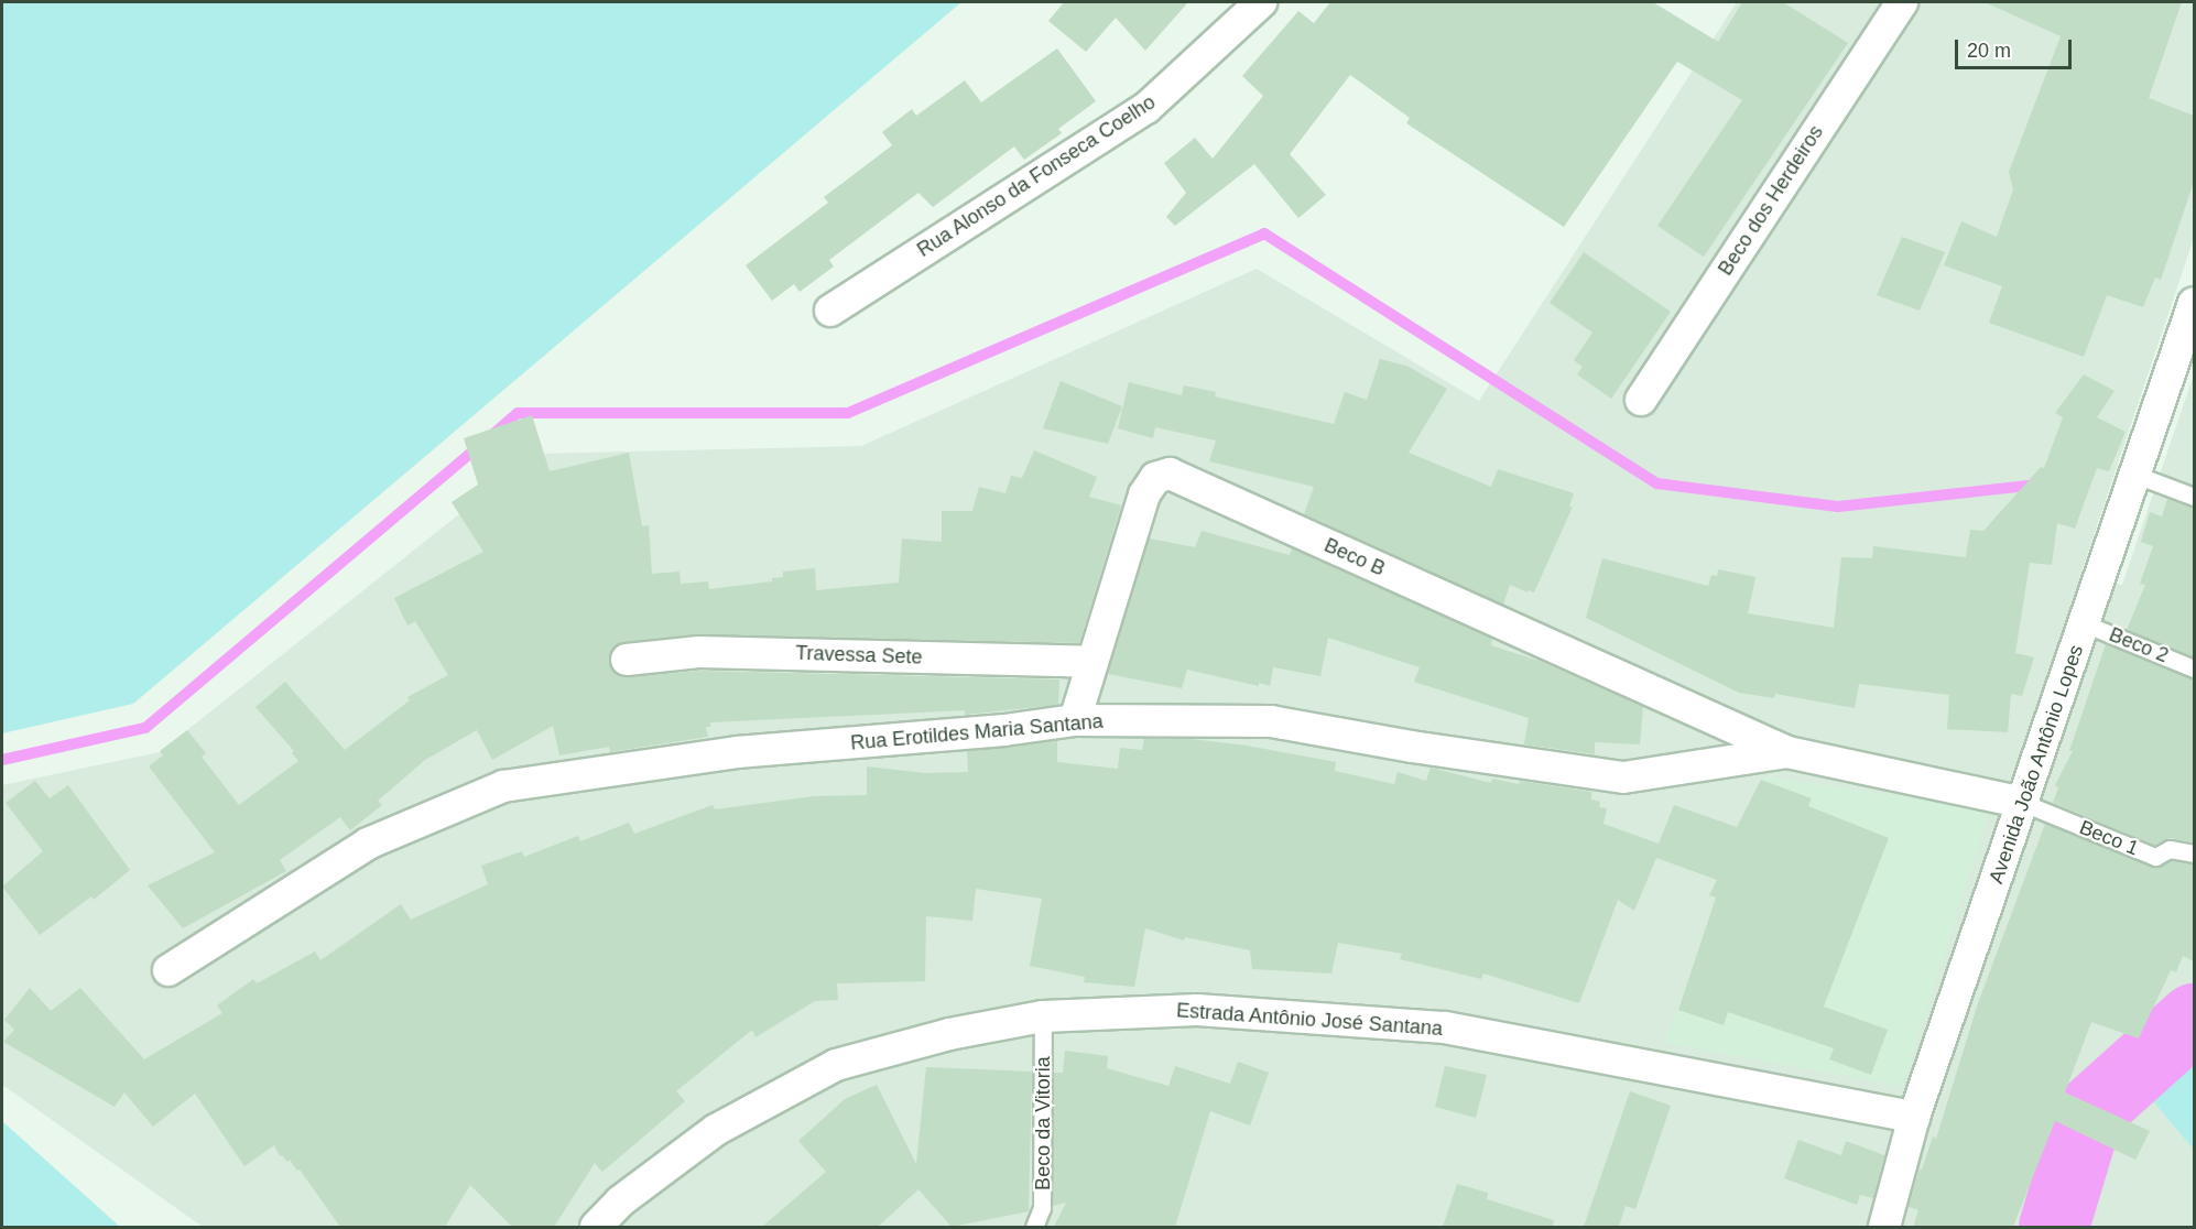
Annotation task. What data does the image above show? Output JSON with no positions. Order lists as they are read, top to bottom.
{
  "streets": {
    "street": [
      "Rua Alonso da Fonseca Coelho",
      "Beco dos Herdeiros",
      "Beco B",
      "Travessa Sete",
      "Rua Erotildes Maria Santana",
      "Avenida João Antônio Lopes",
      "Estrada Antônio José Santana"
    ],
    "lane": ["Beco 2", "Beco 1", "Beco da Vitoria"]
  },
  "crossings": [
    ["Beco B", "Travessa Sete"],
    ["Beco B", "Rua Erotildes Maria Santana"],
    ["Beco 2", "Avenida João Antônio Lopes"],
    ["Rua Erotildes Maria Santana", "Avenida João Antônio Lopes"],
    ["Rua Erotildes Maria Santana", "Beco 1"],
    ["Avenida João Antônio Lopes", "Beco 1"],
    ["Avenida João Antônio Lopes", "Estrada Antônio José Santana"],
    ["Estrada Antônio José Santana", "Beco da Vitoria"]
  ],
  "scale_bar": "20 m"
}
